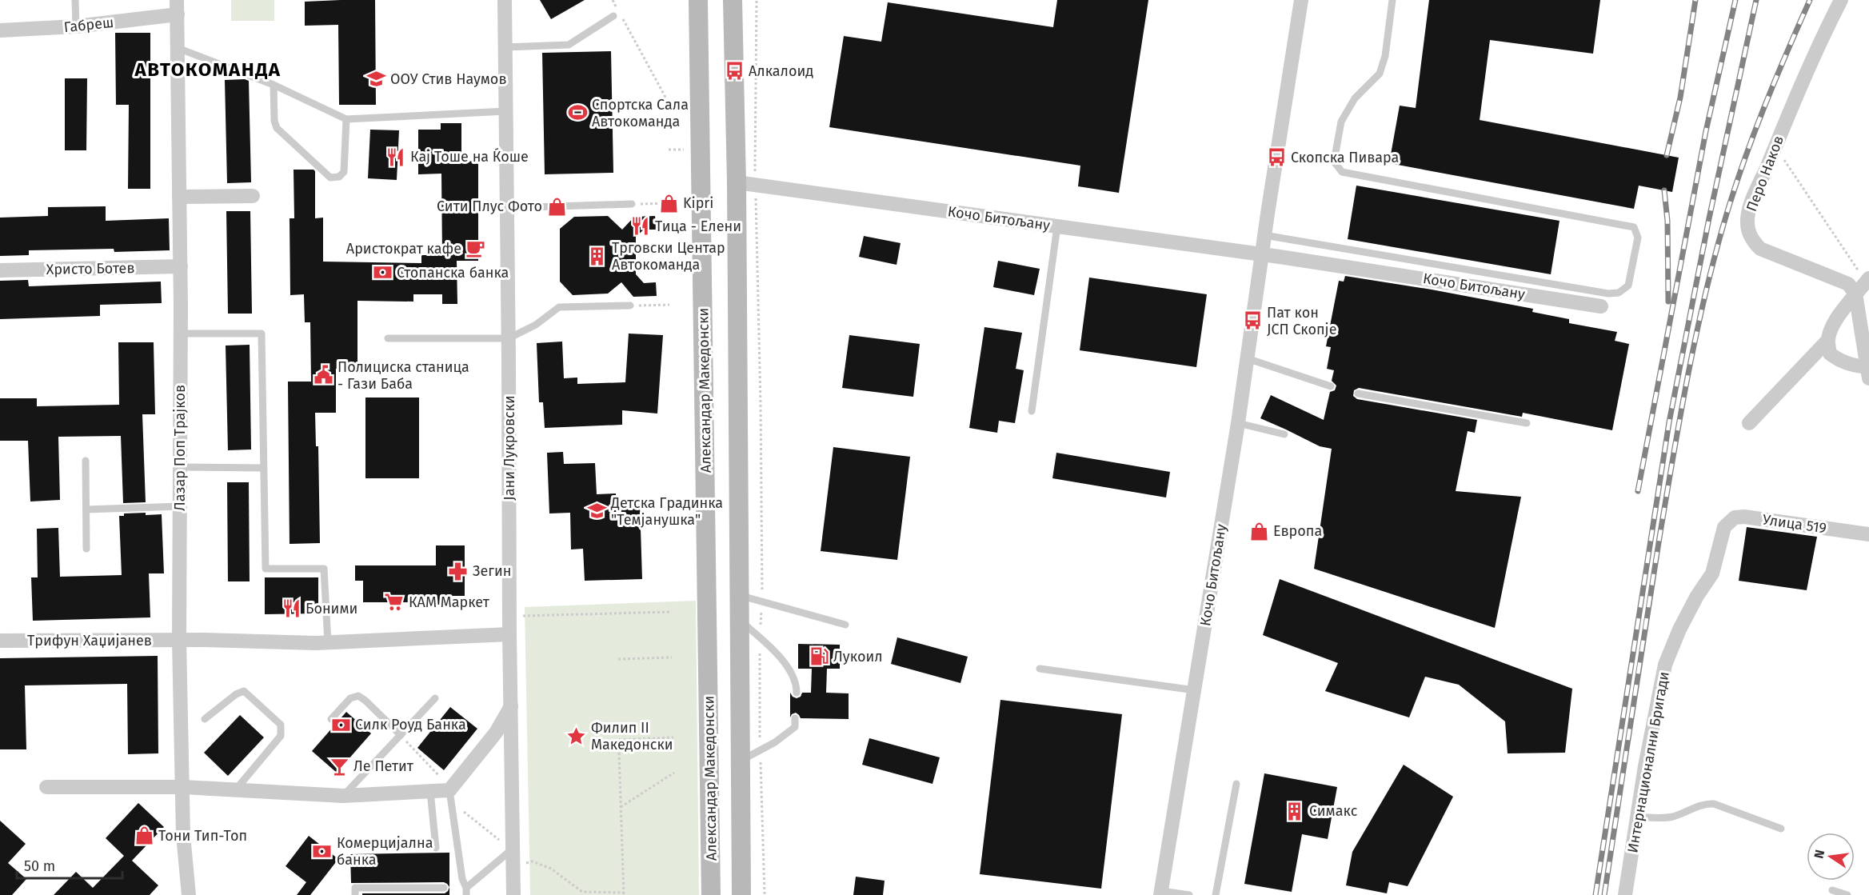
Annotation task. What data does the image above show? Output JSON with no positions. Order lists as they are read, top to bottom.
{
  "streets": {
    "street": [
      "Габреш",
      "Перо Наков",
      "Кочо Битољану",
      "Христо Ботев",
      "Александар Македонски",
      "Лазар Поп Трајков",
      "Јани Лукровски",
      "Улица 519",
      "Трифун Хаџијанев",
      "Интернационални Бригади"
    ]
  },
  "crossings": [
    ["Габреш", "Лазар Поп Трајков"],
    ["Кочо Битољану", "Александар Македонски"],
    ["Христо Ботев", "Лазар Поп Трајков"],
    ["Лазар Поп Трајков", "Трифун Хаџијанев"],
    ["Јани Лукровски", "Трифун Хаџијанев"],
    ["Улица 519", "Интернационални Бригади"]
  ],
  "districts": ["АВТОКОМАНДА"],
  "places": {
    "bus stop": ["Алкалоид", "Скопска Пивара", "Пат кон ЈСП Скопје"],
    "school or university": ["ООУ Стив Наумов", "Детска Градинка \"Темјанушка\""],
    "sports": ["Спортска Сала Автокоманда"],
    "restaurant": ["Кај Тоше на Ќоше", "Тица - Елени", "Боними"],
    "shop": [
      "Kipri",
      "Сити Плус Фото",
      "Европа",
      "Тони Тип-Топ"
    ],
    "cafe": ["Аристократ кафе"],
    "building": ["Трговски Центар Автокоманда", "Симакс"],
    "bank": ["Стопанска банка", "Силк Роуд Банка", "Комерцијална банка"],
    "public building": ["Полициска станица - Гази Баба"],
    "pharmacy": ["Зегин"],
    "supermarket": ["КАМ Маркет"],
    "fuel station": ["Лукоил"],
    "place": ["Филип II Македонски"],
    "bar": ["Ле Петит"]
  },
  "scale_bar": "50 m",
  "north": "left"
}
